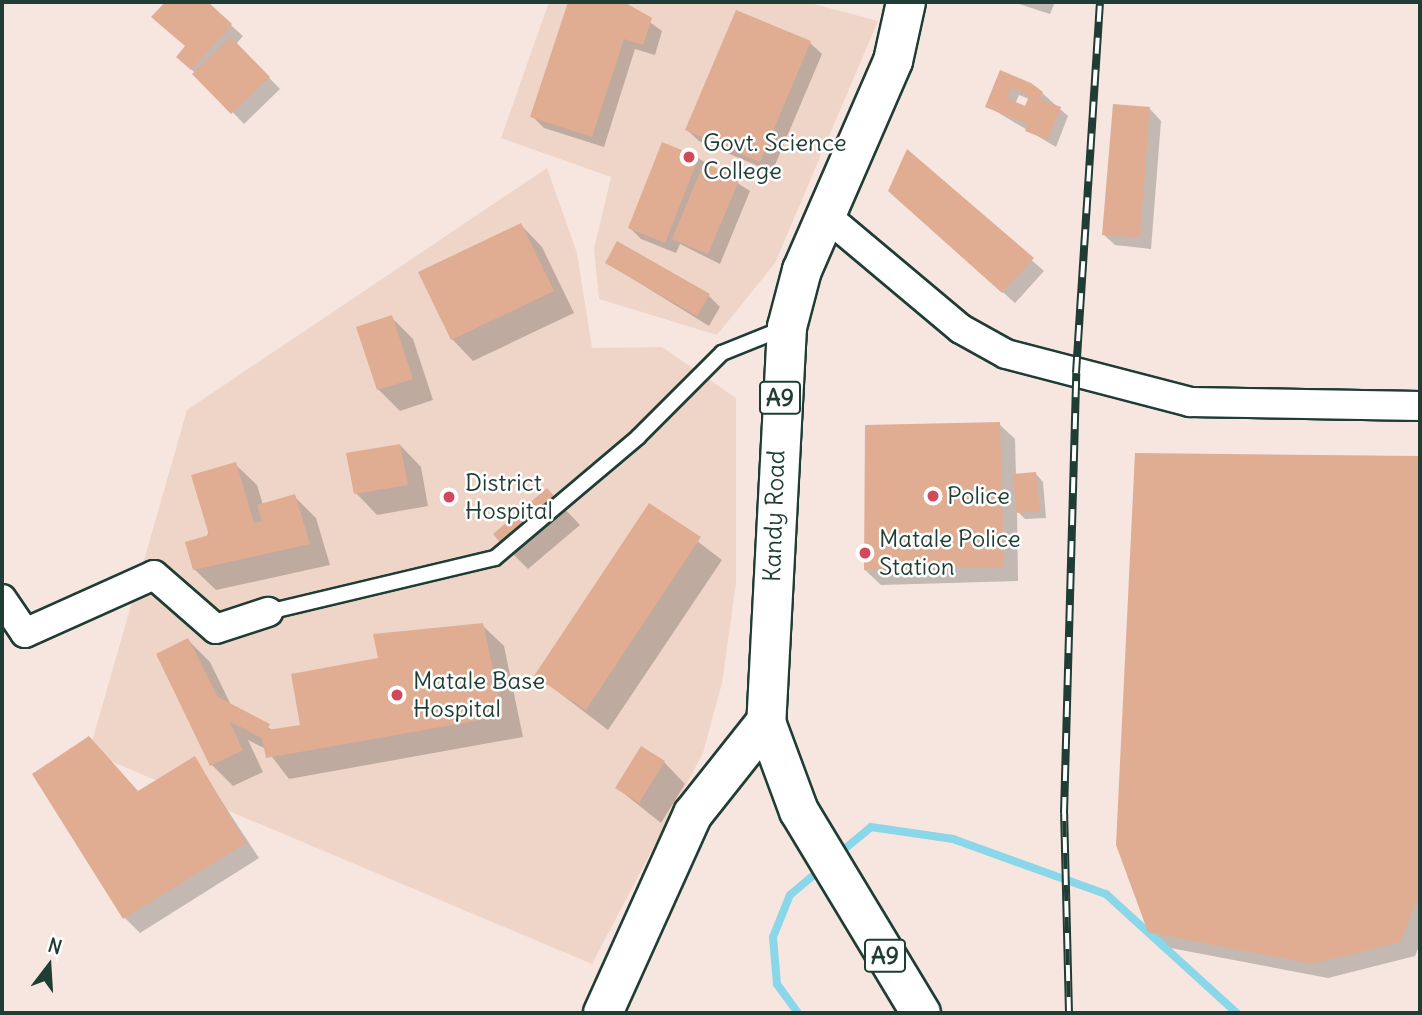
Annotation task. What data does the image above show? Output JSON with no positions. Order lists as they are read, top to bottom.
{
  "streets": {
    "main road": ["A9", "Kandy Road"]
  },
  "places": [
    "Govt. Science College",
    "Police",
    "District Hospital",
    "Matale Police Station",
    "Matale Base Hospital"
  ],
  "north": "top"
}
